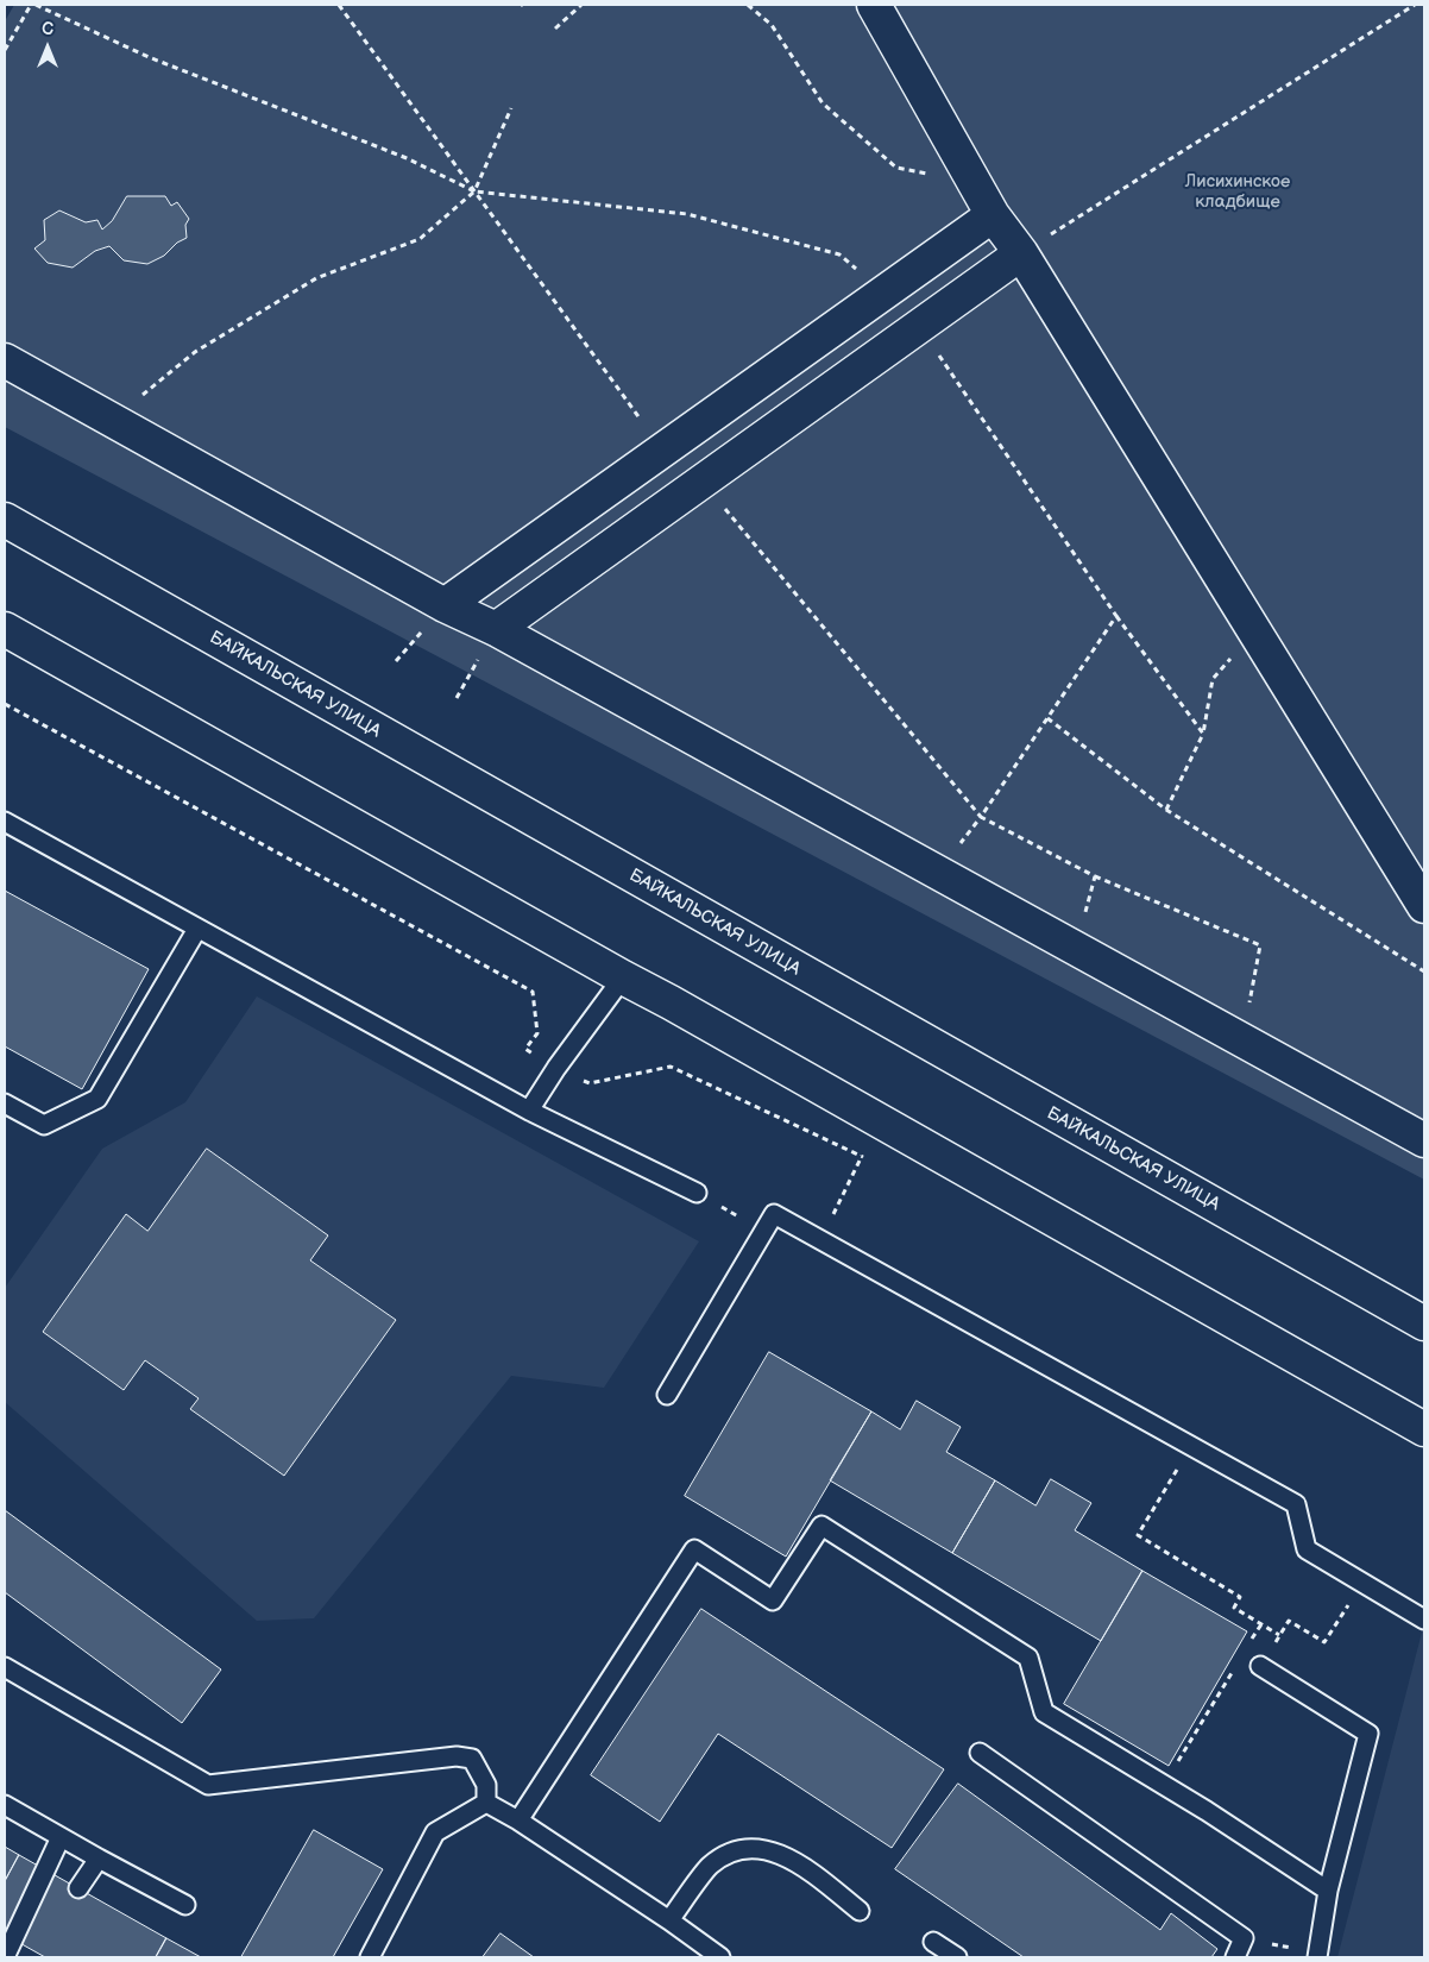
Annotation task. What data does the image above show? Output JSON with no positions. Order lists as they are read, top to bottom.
{
  "streets": {
    "street": ["БАЙКАЛЬСКАЯ УЛИЦА"]
  },
  "parks": ["Лисихинское кладбище"],
  "north": "top"
}
